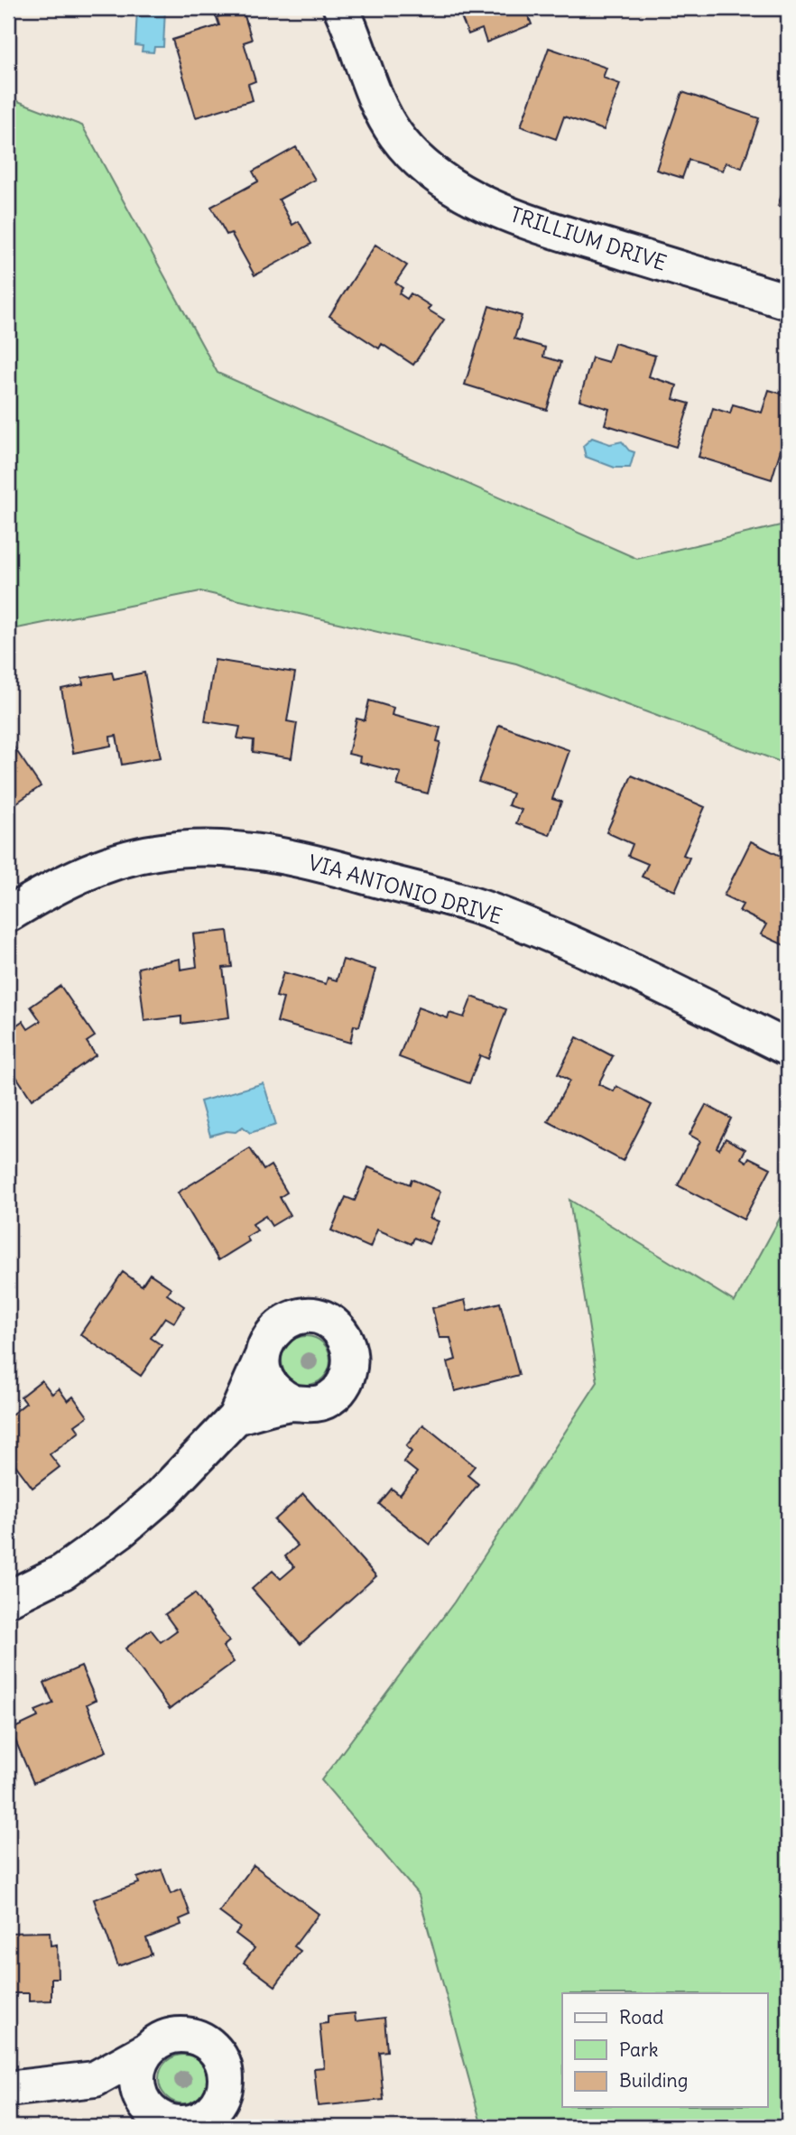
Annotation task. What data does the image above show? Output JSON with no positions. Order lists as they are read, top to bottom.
{
  "streets": {
    "street": ["TRILLIUM DRIVE", "VIA ANTONIO DRIVE"]
  },
  "legend": ["Road", "Park", "Building"]
}
